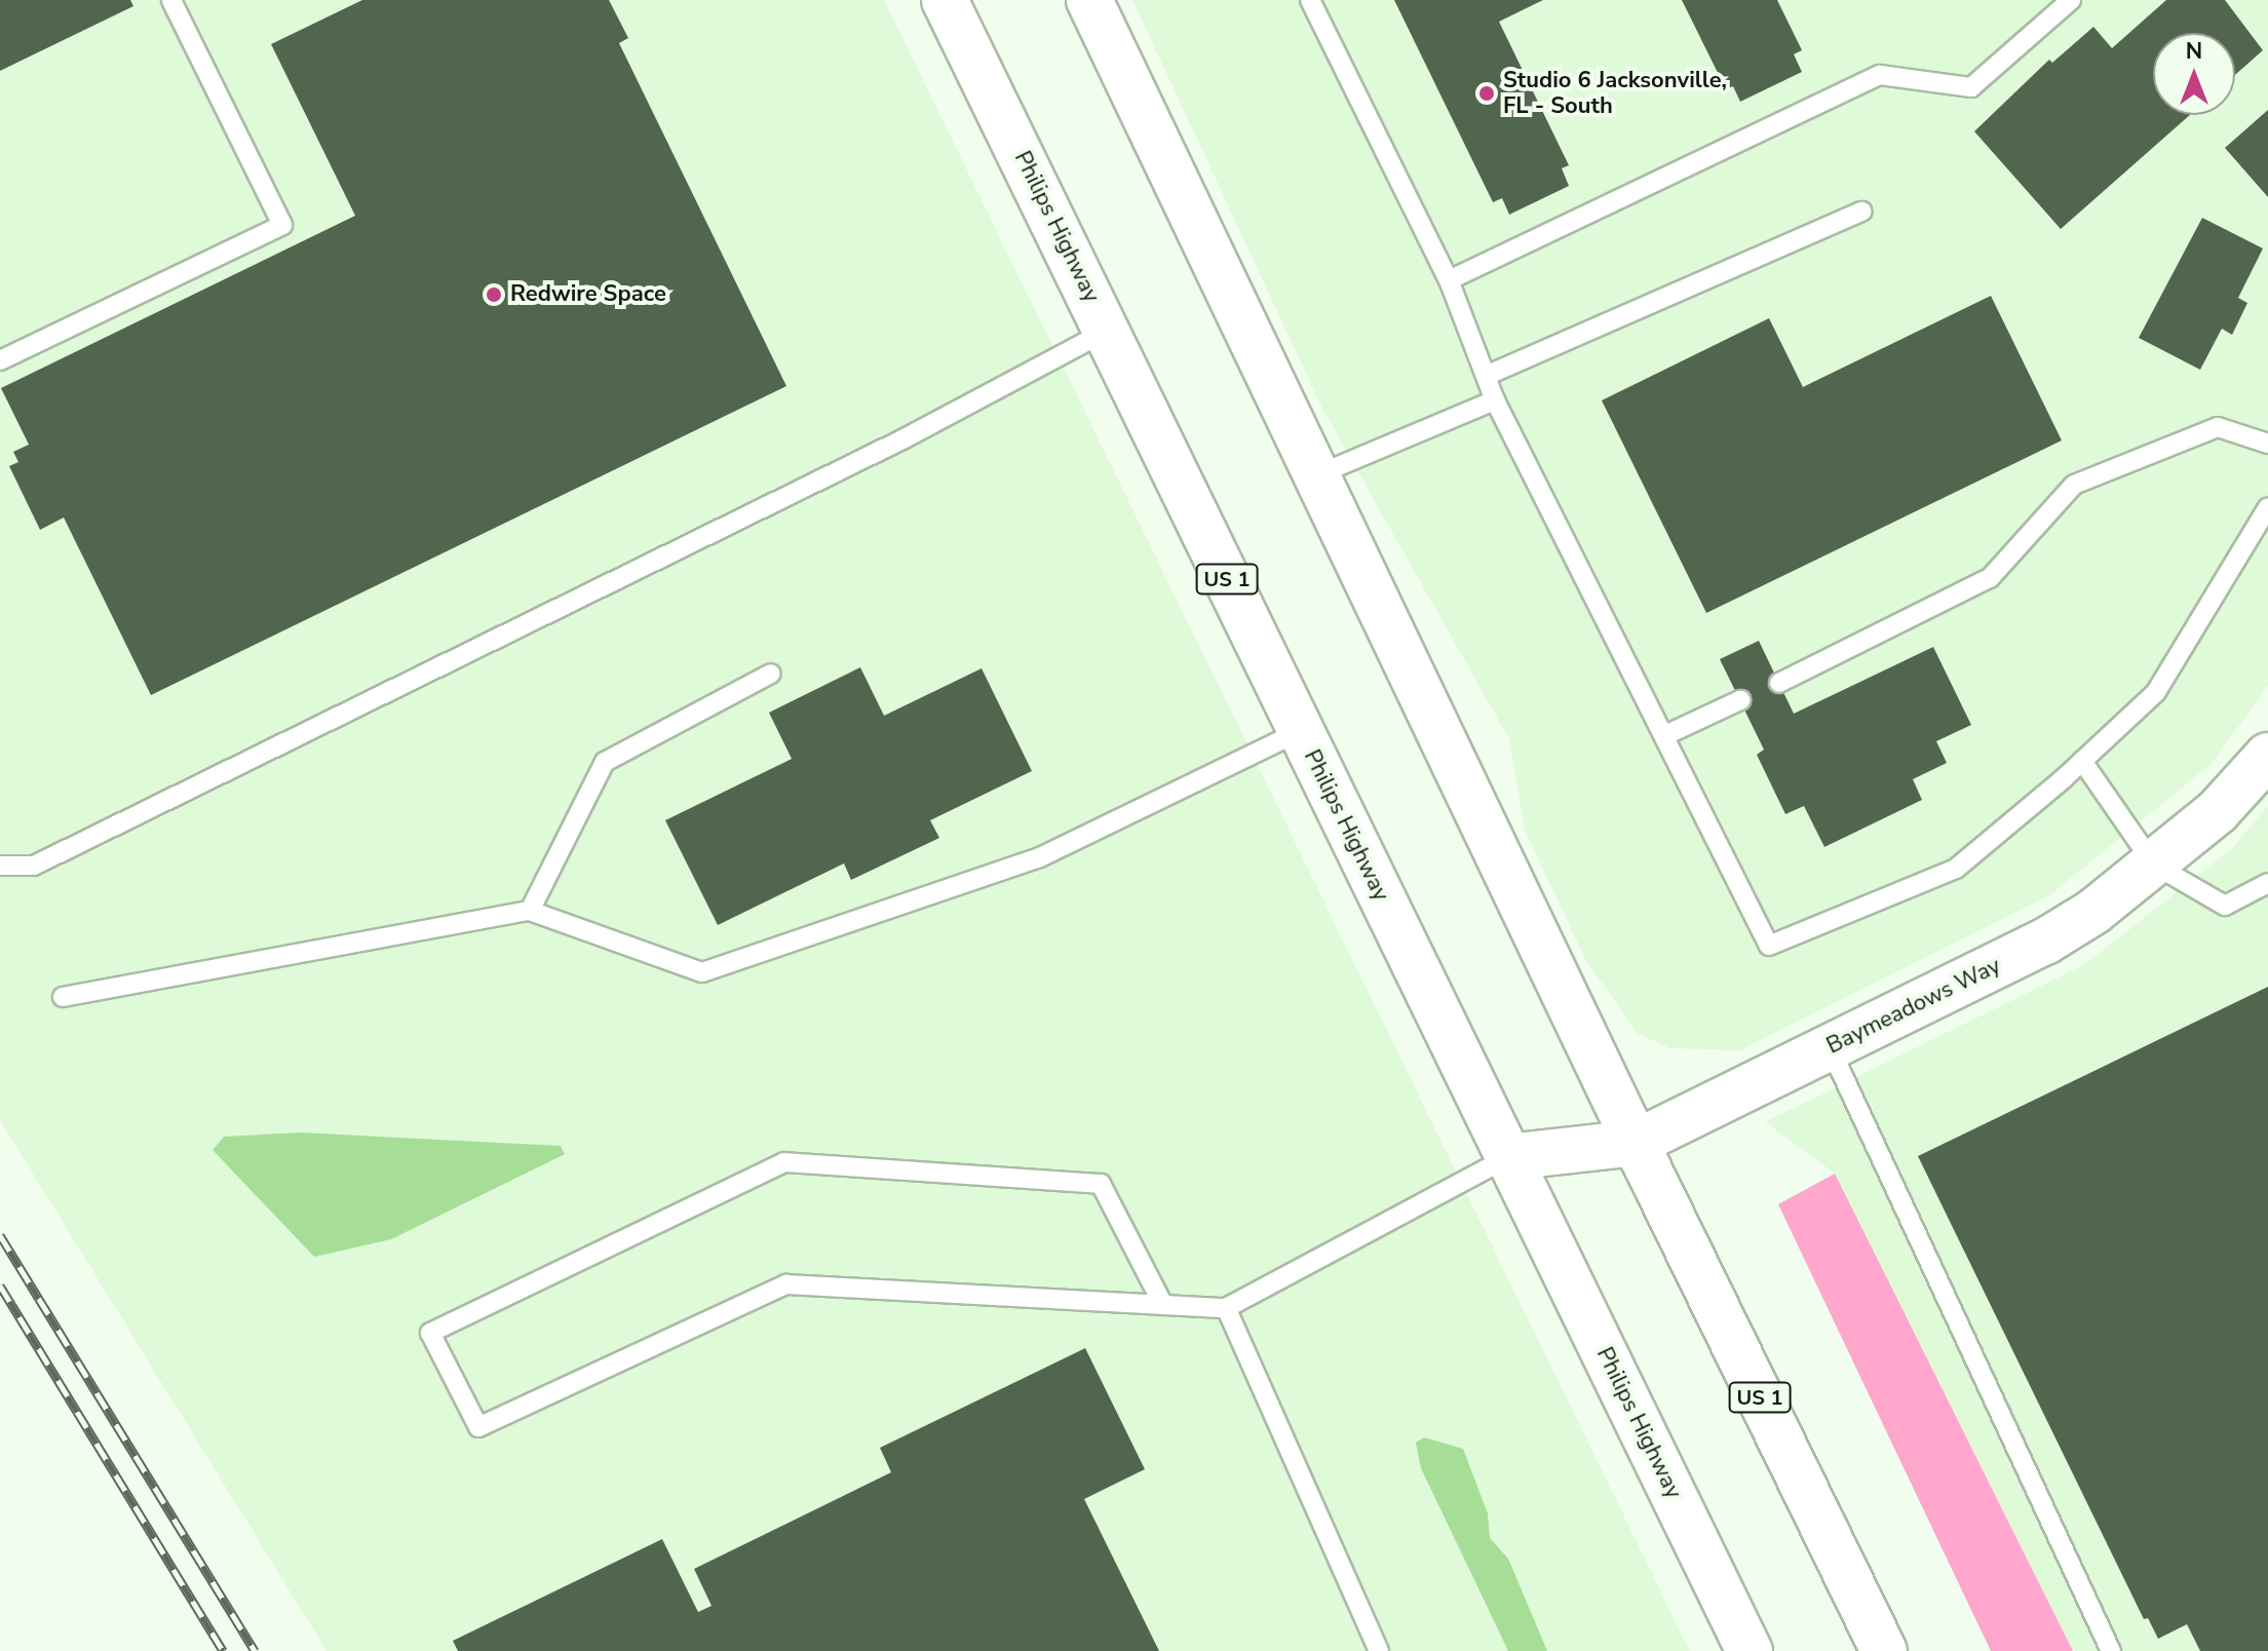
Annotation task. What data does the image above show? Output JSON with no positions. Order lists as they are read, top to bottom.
{
  "streets": {
    "main road": ["Philips Highway", "US 1", "Baymeadows Way"]
  },
  "crossings": [
    ["Philips Highway", "Baymeadows Way"],
    ["US 1", "Baymeadows Way"]
  ],
  "places": ["Studio 6 Jacksonville, FL - South", "Redwire Space"],
  "north": "top"
}
